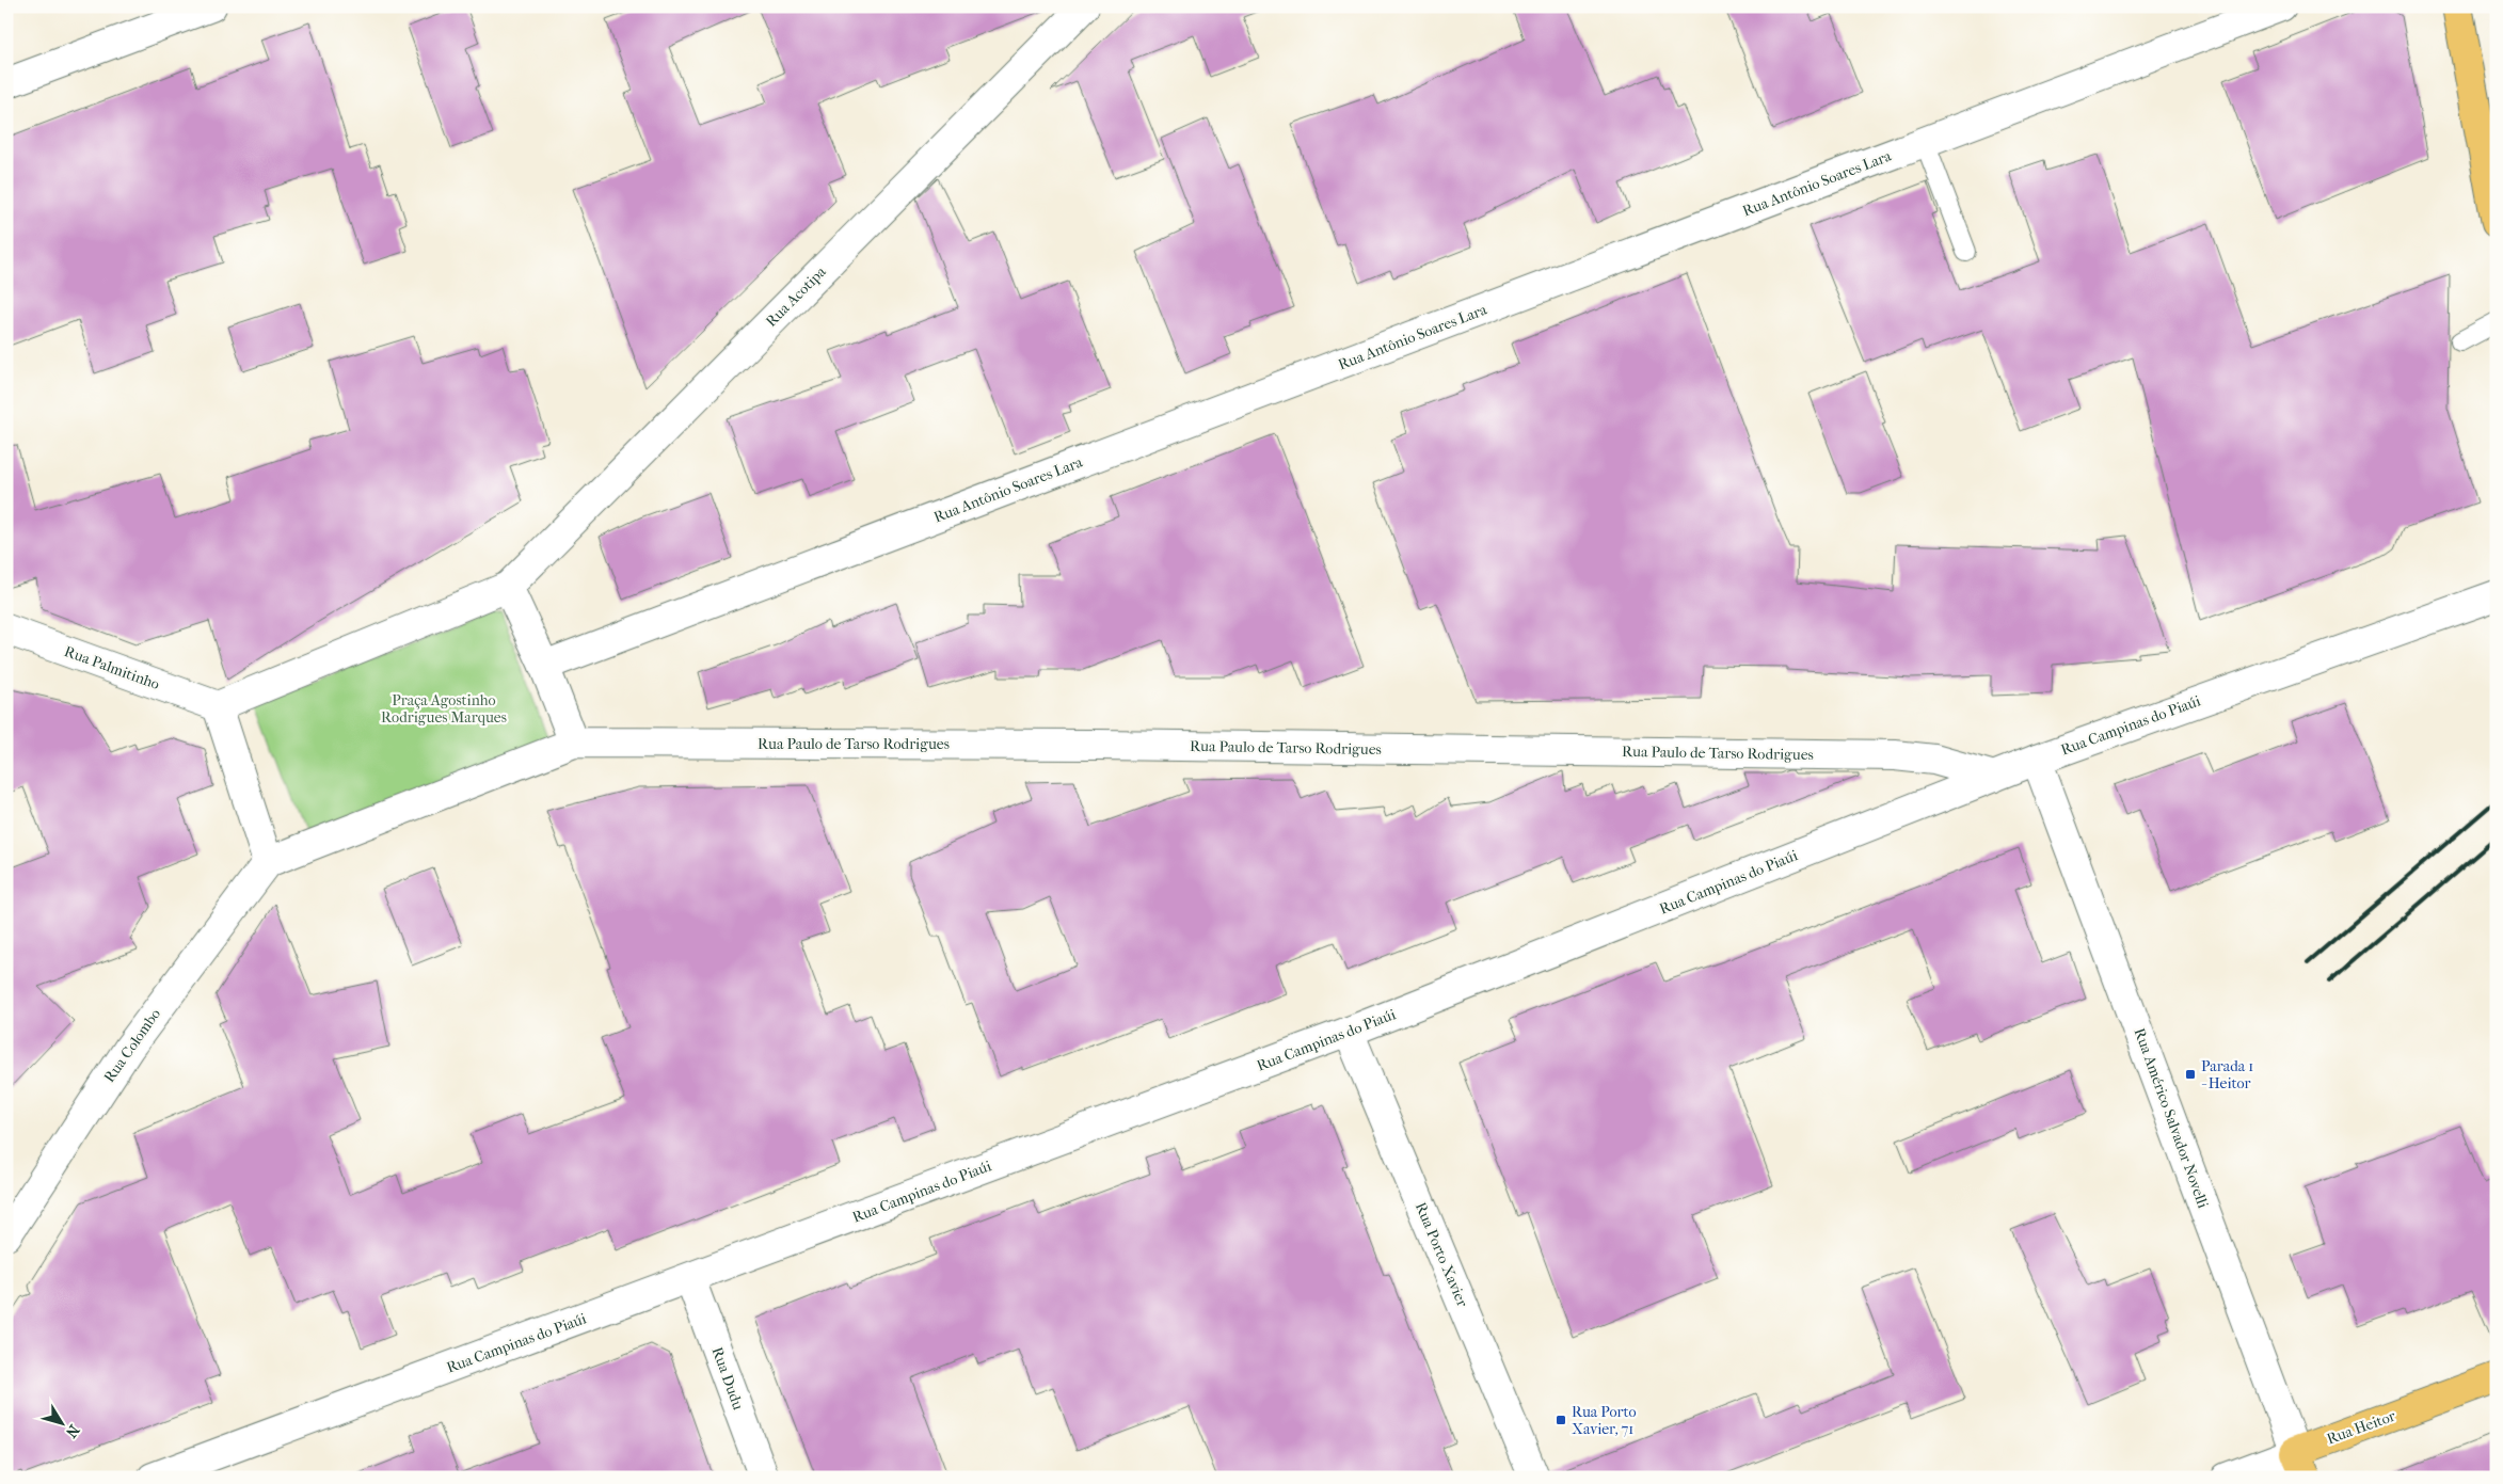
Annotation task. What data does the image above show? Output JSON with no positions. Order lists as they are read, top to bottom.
{
  "streets": {
    "main road": ["Rua Heitor"],
    "street": [
      "Rua Antônio Soares Lara",
      "Rua Acotipa",
      "Rua Palmitinho",
      "Rua Campinas do Piaúi",
      "Rua Paulo de Tarso Rodrigues",
      "Rua Colombo",
      "Rua Américo Salvador Novelli",
      "Rua Porto Xavier",
      "Rua Dudu"
    ]
  },
  "crossings": [
    ["Rua Campinas do Piaúi", "Rua Paulo de Tarso Rodrigues"],
    ["Rua Campinas do Piaúi", "Rua Américo Salvador Novelli"],
    ["Rua Campinas do Piaúi", "Rua Porto Xavier"],
    ["Rua Campinas do Piaúi", "Rua Dudu"],
    ["Rua Américo Salvador Novelli", "Rua Heitor"]
  ],
  "parks": ["Praça Agostinho Rodrigues Marques"],
  "places": {
    "transit": ["Parada 1 - Heitor", "Rua Porto Xavier, 71"]
  },
  "north": "bottom right"
}
